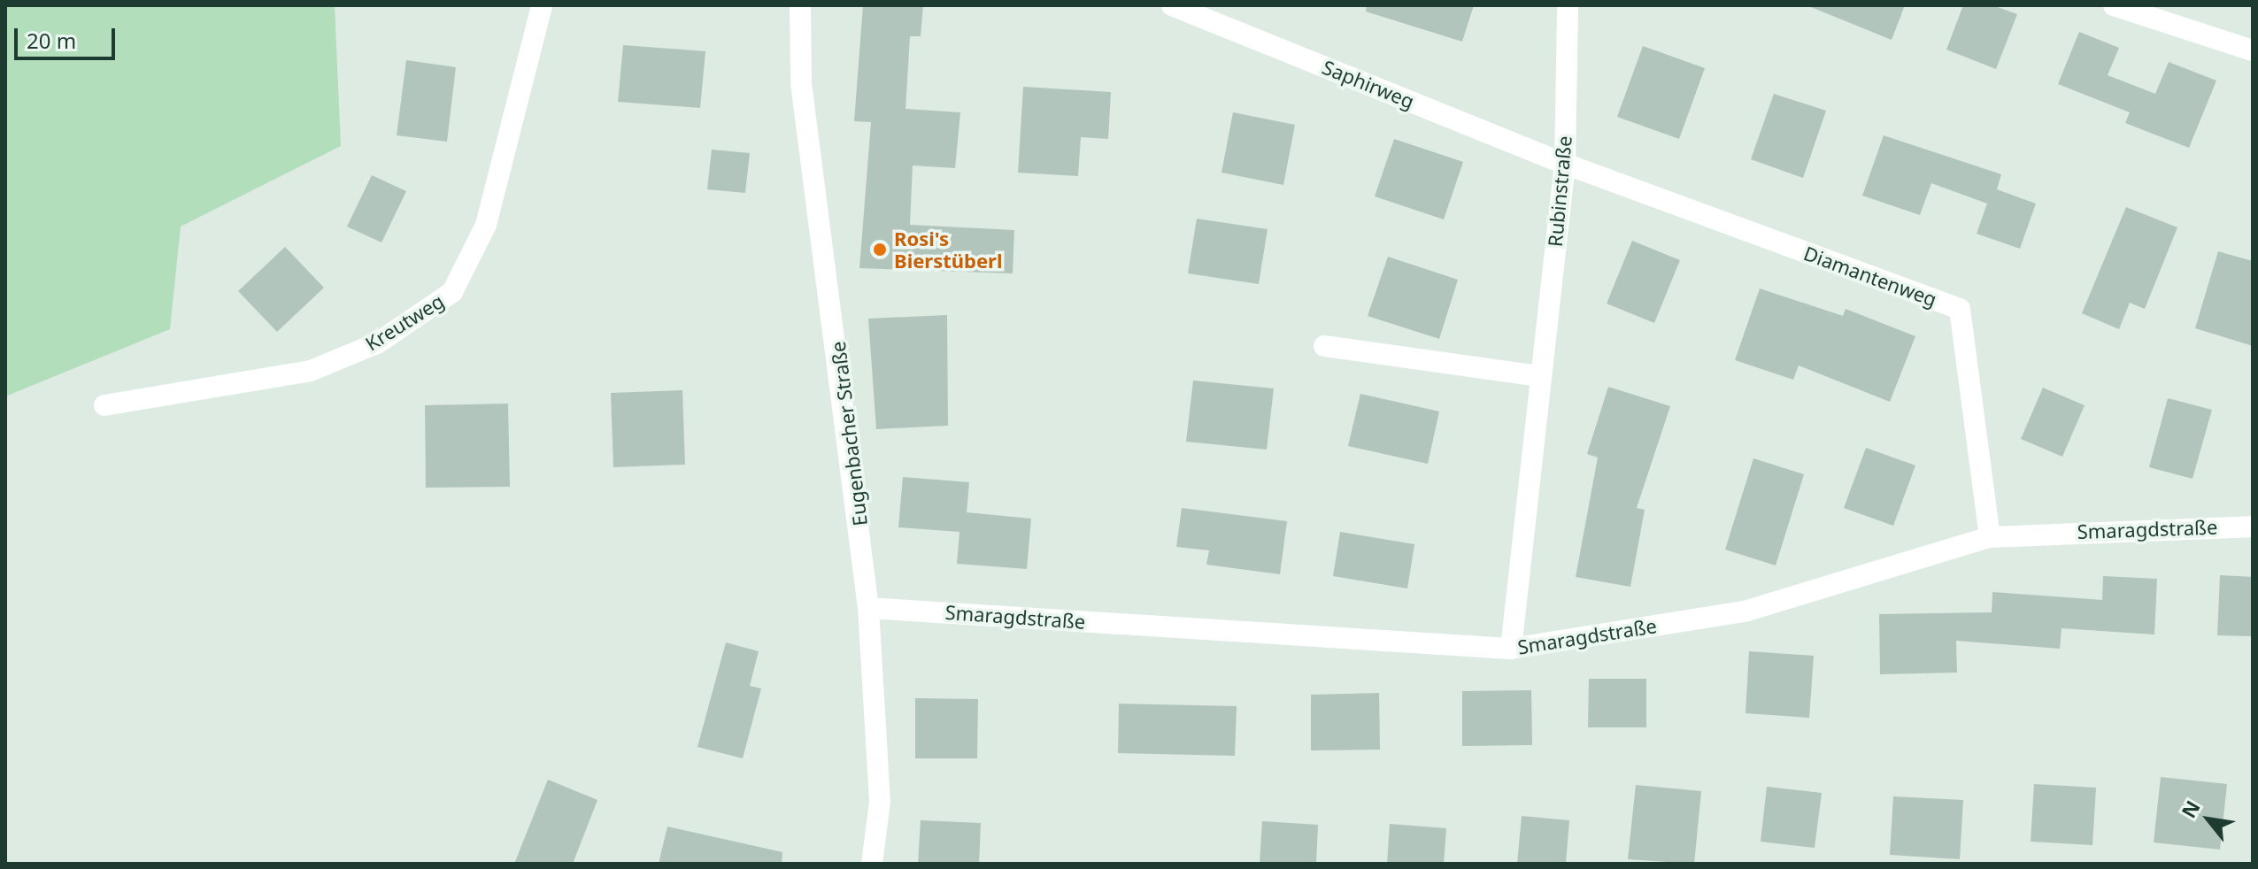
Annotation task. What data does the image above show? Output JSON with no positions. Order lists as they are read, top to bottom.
{
  "streets": {
    "street": [
      "Saphirweg",
      "Rubinstraße",
      "Diamantenweg",
      "Kreutweg",
      "Eugenbacher Straße",
      "Smaragdstraße"
    ]
  },
  "crossings": [
    ["Saphirweg", "Rubinstraße"],
    ["Saphirweg", "Diamantenweg"],
    ["Rubinstraße", "Diamantenweg"],
    ["Rubinstraße", "Smaragdstraße"],
    ["Diamantenweg", "Smaragdstraße"],
    ["Eugenbacher Straße", "Smaragdstraße"]
  ],
  "places": ["Rosi's Bierstüberl"],
  "scale_bar": "20 m",
  "north": "top left"
}
